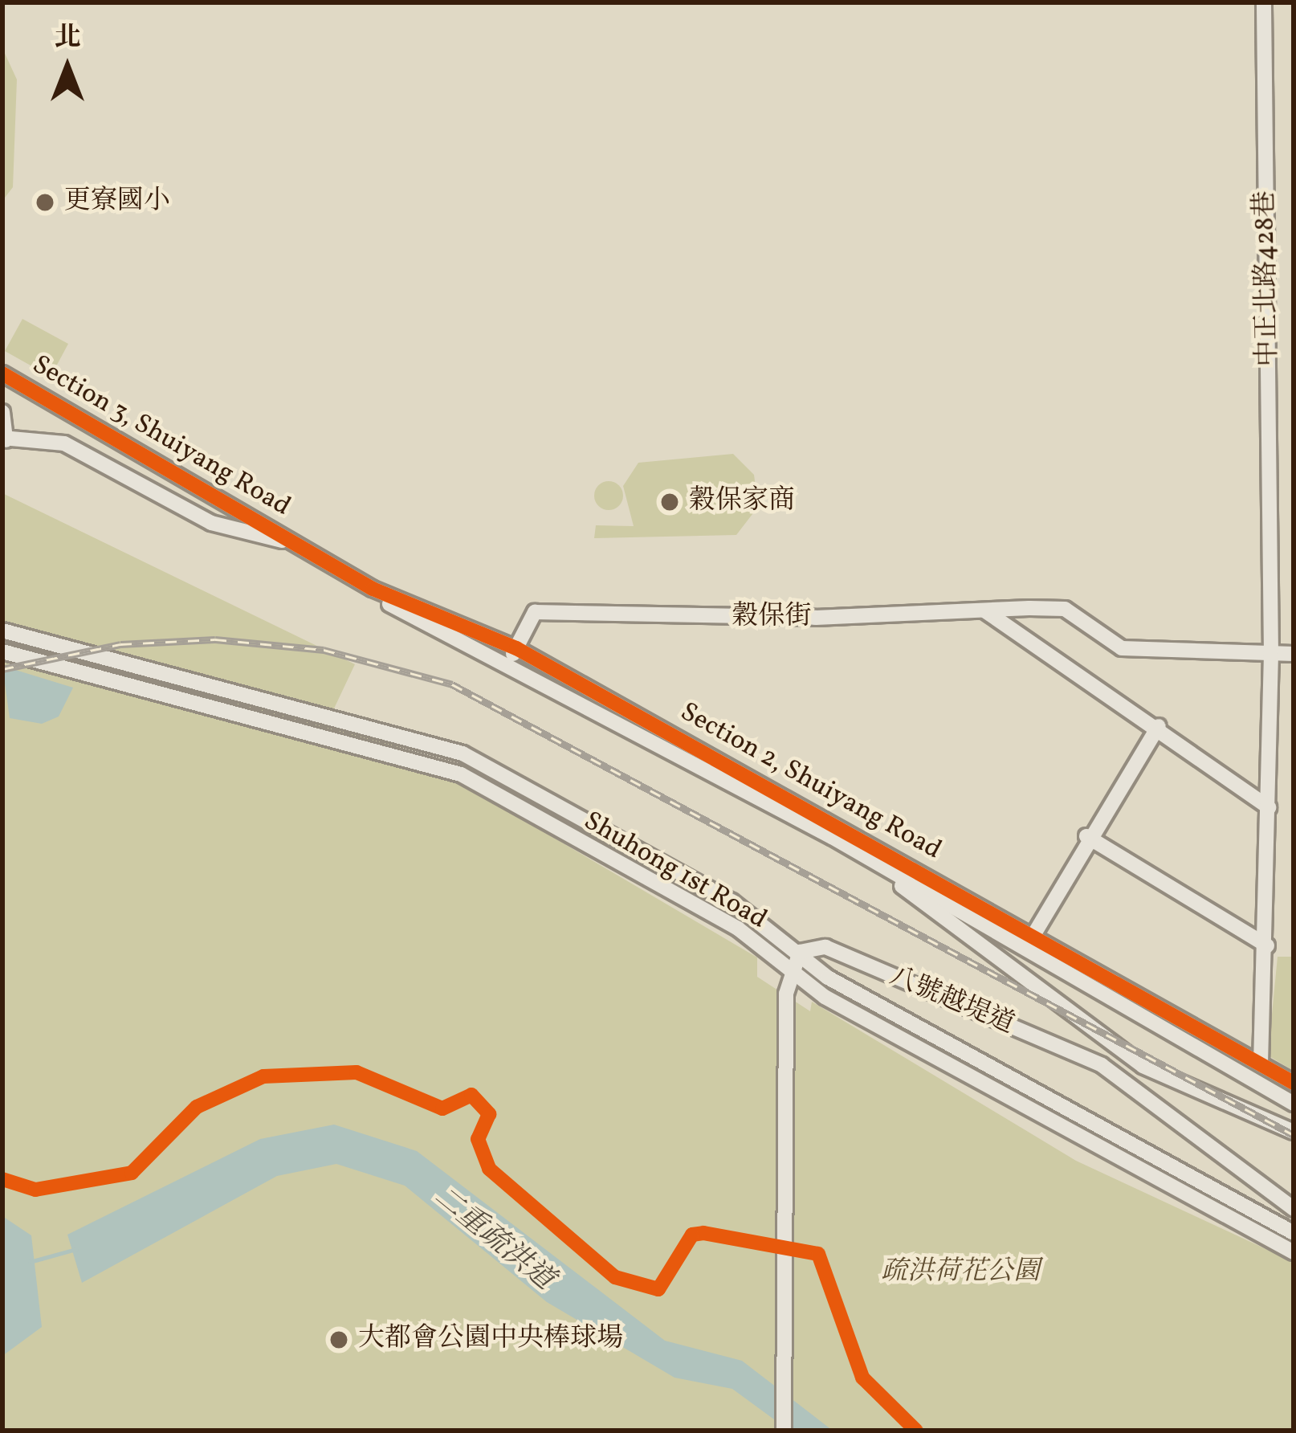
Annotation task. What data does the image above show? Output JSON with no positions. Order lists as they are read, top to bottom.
{
  "streets": {
    "street": [
      "中正北路428巷",
      "Section 3, Shuiyang Road",
      "穀保街",
      "Section 2, Shuiyang Road",
      "Shuhong 1st Road",
      "八號越堤道"
    ]
  },
  "crossings": [
    ["中正北路428巷", "穀保街"],
    ["中正北路428巷", "Section 2, Shuiyang Road"],
    ["Section 3, Shuiyang Road", "Section 2, Shuiyang Road"],
    ["穀保街", "Section 2, Shuiyang Road"],
    ["Section 2, Shuiyang Road", "八號越堤道"],
    ["Shuhong 1st Road", "八號越堤道"]
  ],
  "water": ["二重疏洪道"],
  "parks": ["疏洪荷花公園"],
  "places": ["更寮國小", "穀保家商", "大都會公園中央棒球場"],
  "north": "top"
}
